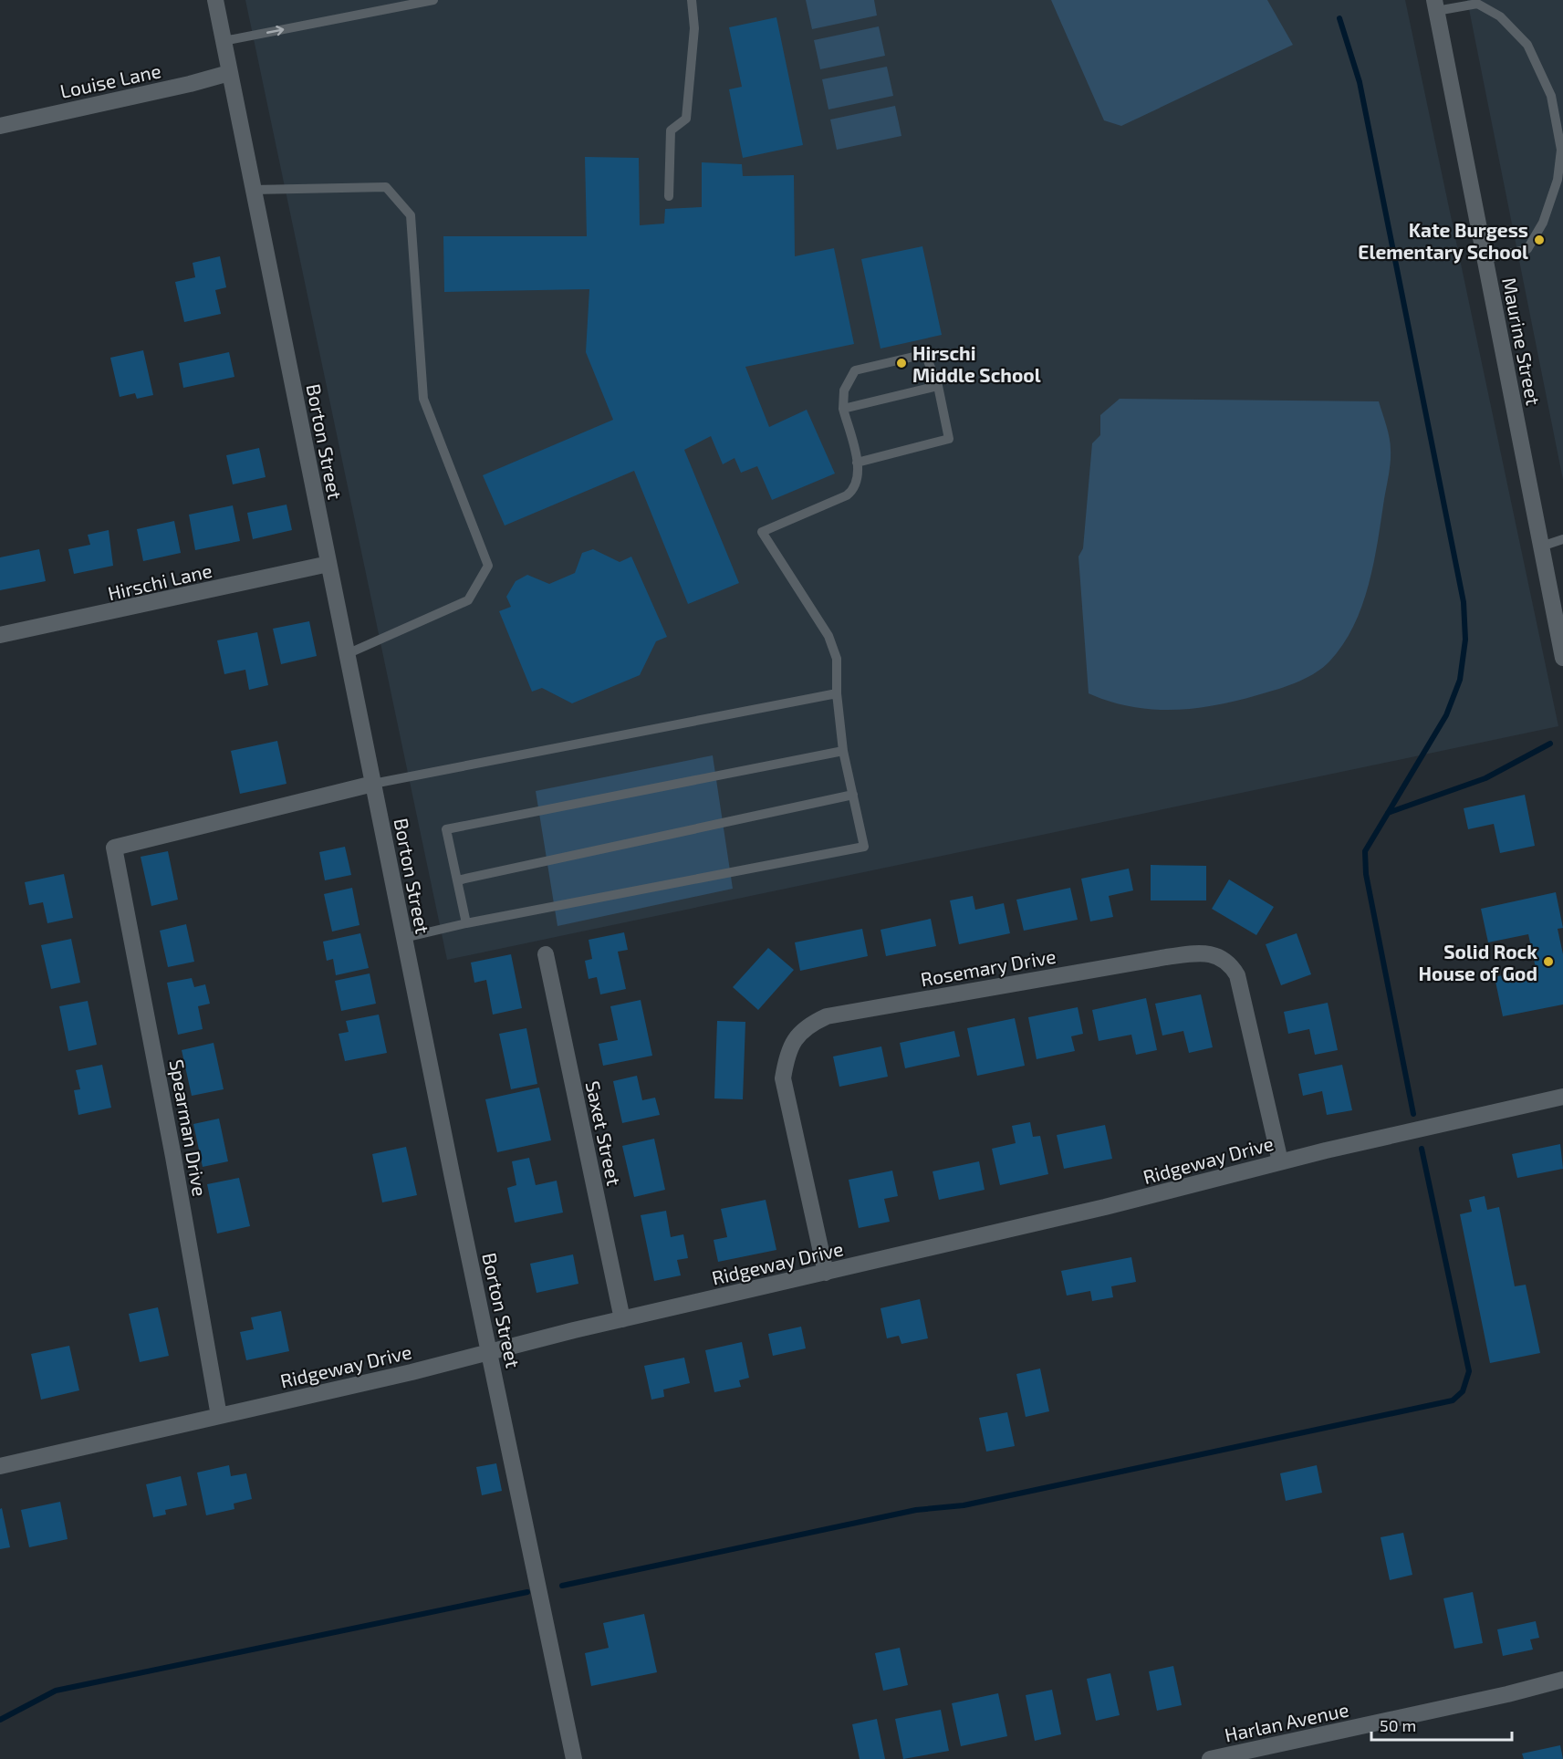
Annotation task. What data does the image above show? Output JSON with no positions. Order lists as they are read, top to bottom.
{
  "streets": {
    "street": [
      "Louise Lane",
      "Maurine Street",
      "Borton Street",
      "Hirschi Lane",
      "Rosemary Drive",
      "Spearman Drive",
      "Saxet Street",
      "Ridgeway Drive",
      "Harlan Avenue"
    ]
  },
  "crossings": [
    ["Louise Lane", "Borton Street"],
    ["Borton Street", "Hirschi Lane"],
    ["Borton Street", "Spearman Drive"],
    ["Borton Street", "Ridgeway Drive"],
    ["Rosemary Drive", "Ridgeway Drive"],
    ["Spearman Drive", "Ridgeway Drive"],
    ["Saxet Street", "Ridgeway Drive"]
  ],
  "places": ["Kate Burgess Elementary School", "Hirschi Middle School", "Solid Rock House of God"],
  "scale_bar": "50 m"
}
